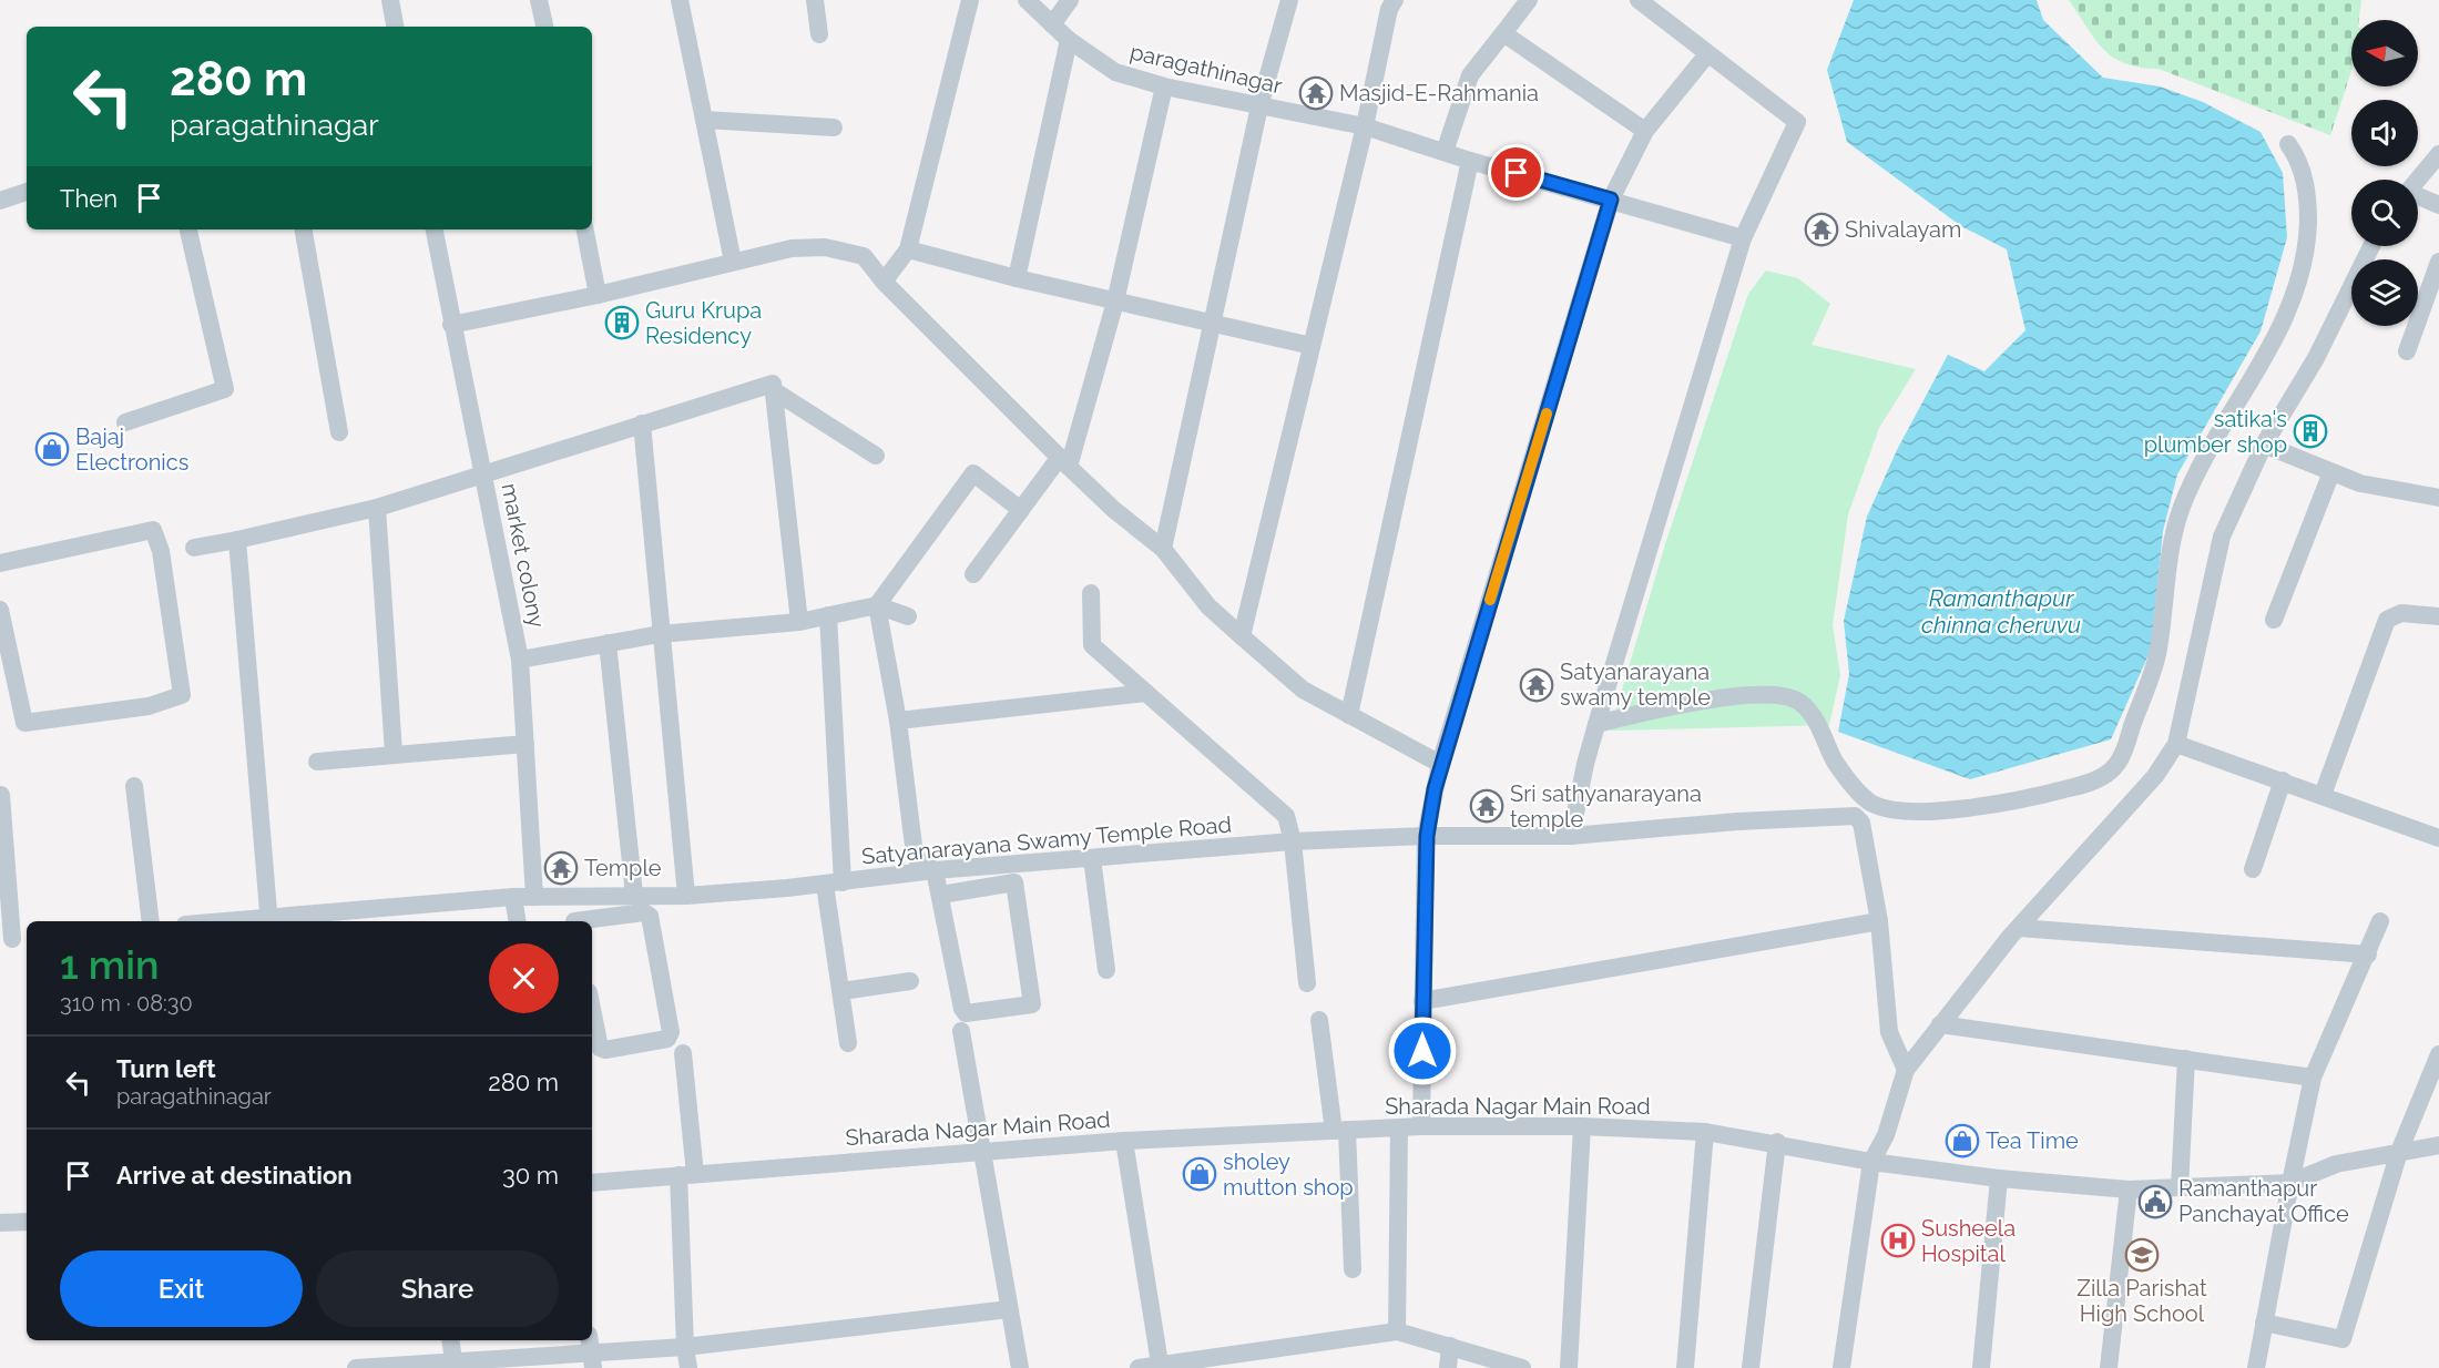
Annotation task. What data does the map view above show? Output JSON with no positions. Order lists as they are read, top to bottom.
{
  "streets": {
    "street": [
      "paragathinagar",
      "market colony",
      "Satyanarayana Swamy Temple Road",
      "Sharada Nagar Main Road"
    ]
  },
  "crossings": [
    ["market colony", "Satyanarayana Swamy Temple Road"]
  ],
  "water": ["Ramanthapur chinna cheruvu"],
  "places": {
    "temple": [
      "Masjid-E-Rahmania",
      "Shivalayam",
      "Satyanarayana swamy temple",
      "Sri sathyanarayana temple",
      "Temple"
    ],
    "building": ["Guru Krupa Residency", "satika's plumber shop"],
    "shop": ["Bajaj Electronics", "Tea Time", "sholey mutton shop"],
    "public building": ["Ramanthapur Panchayat Office"],
    "hospital": ["Susheela Hospital"],
    "school or university": ["Zilla Parishat High School"]
  },
  "north": "left",
  "page": {
    "turn": ["280 m", "paragathinagar"],
    "then": "Then",
    "heading": ["1 min", "310 m · 08:30"],
    "list": [
      {
        "name": "Turn left",
        "note": "paragathinagar",
        "value": "280 m"
      },
      {
        "name": "Arrive at destination",
        "value": "30 m"
      }
    ],
    "buttons": ["Exit", "Share"]
  }
}
